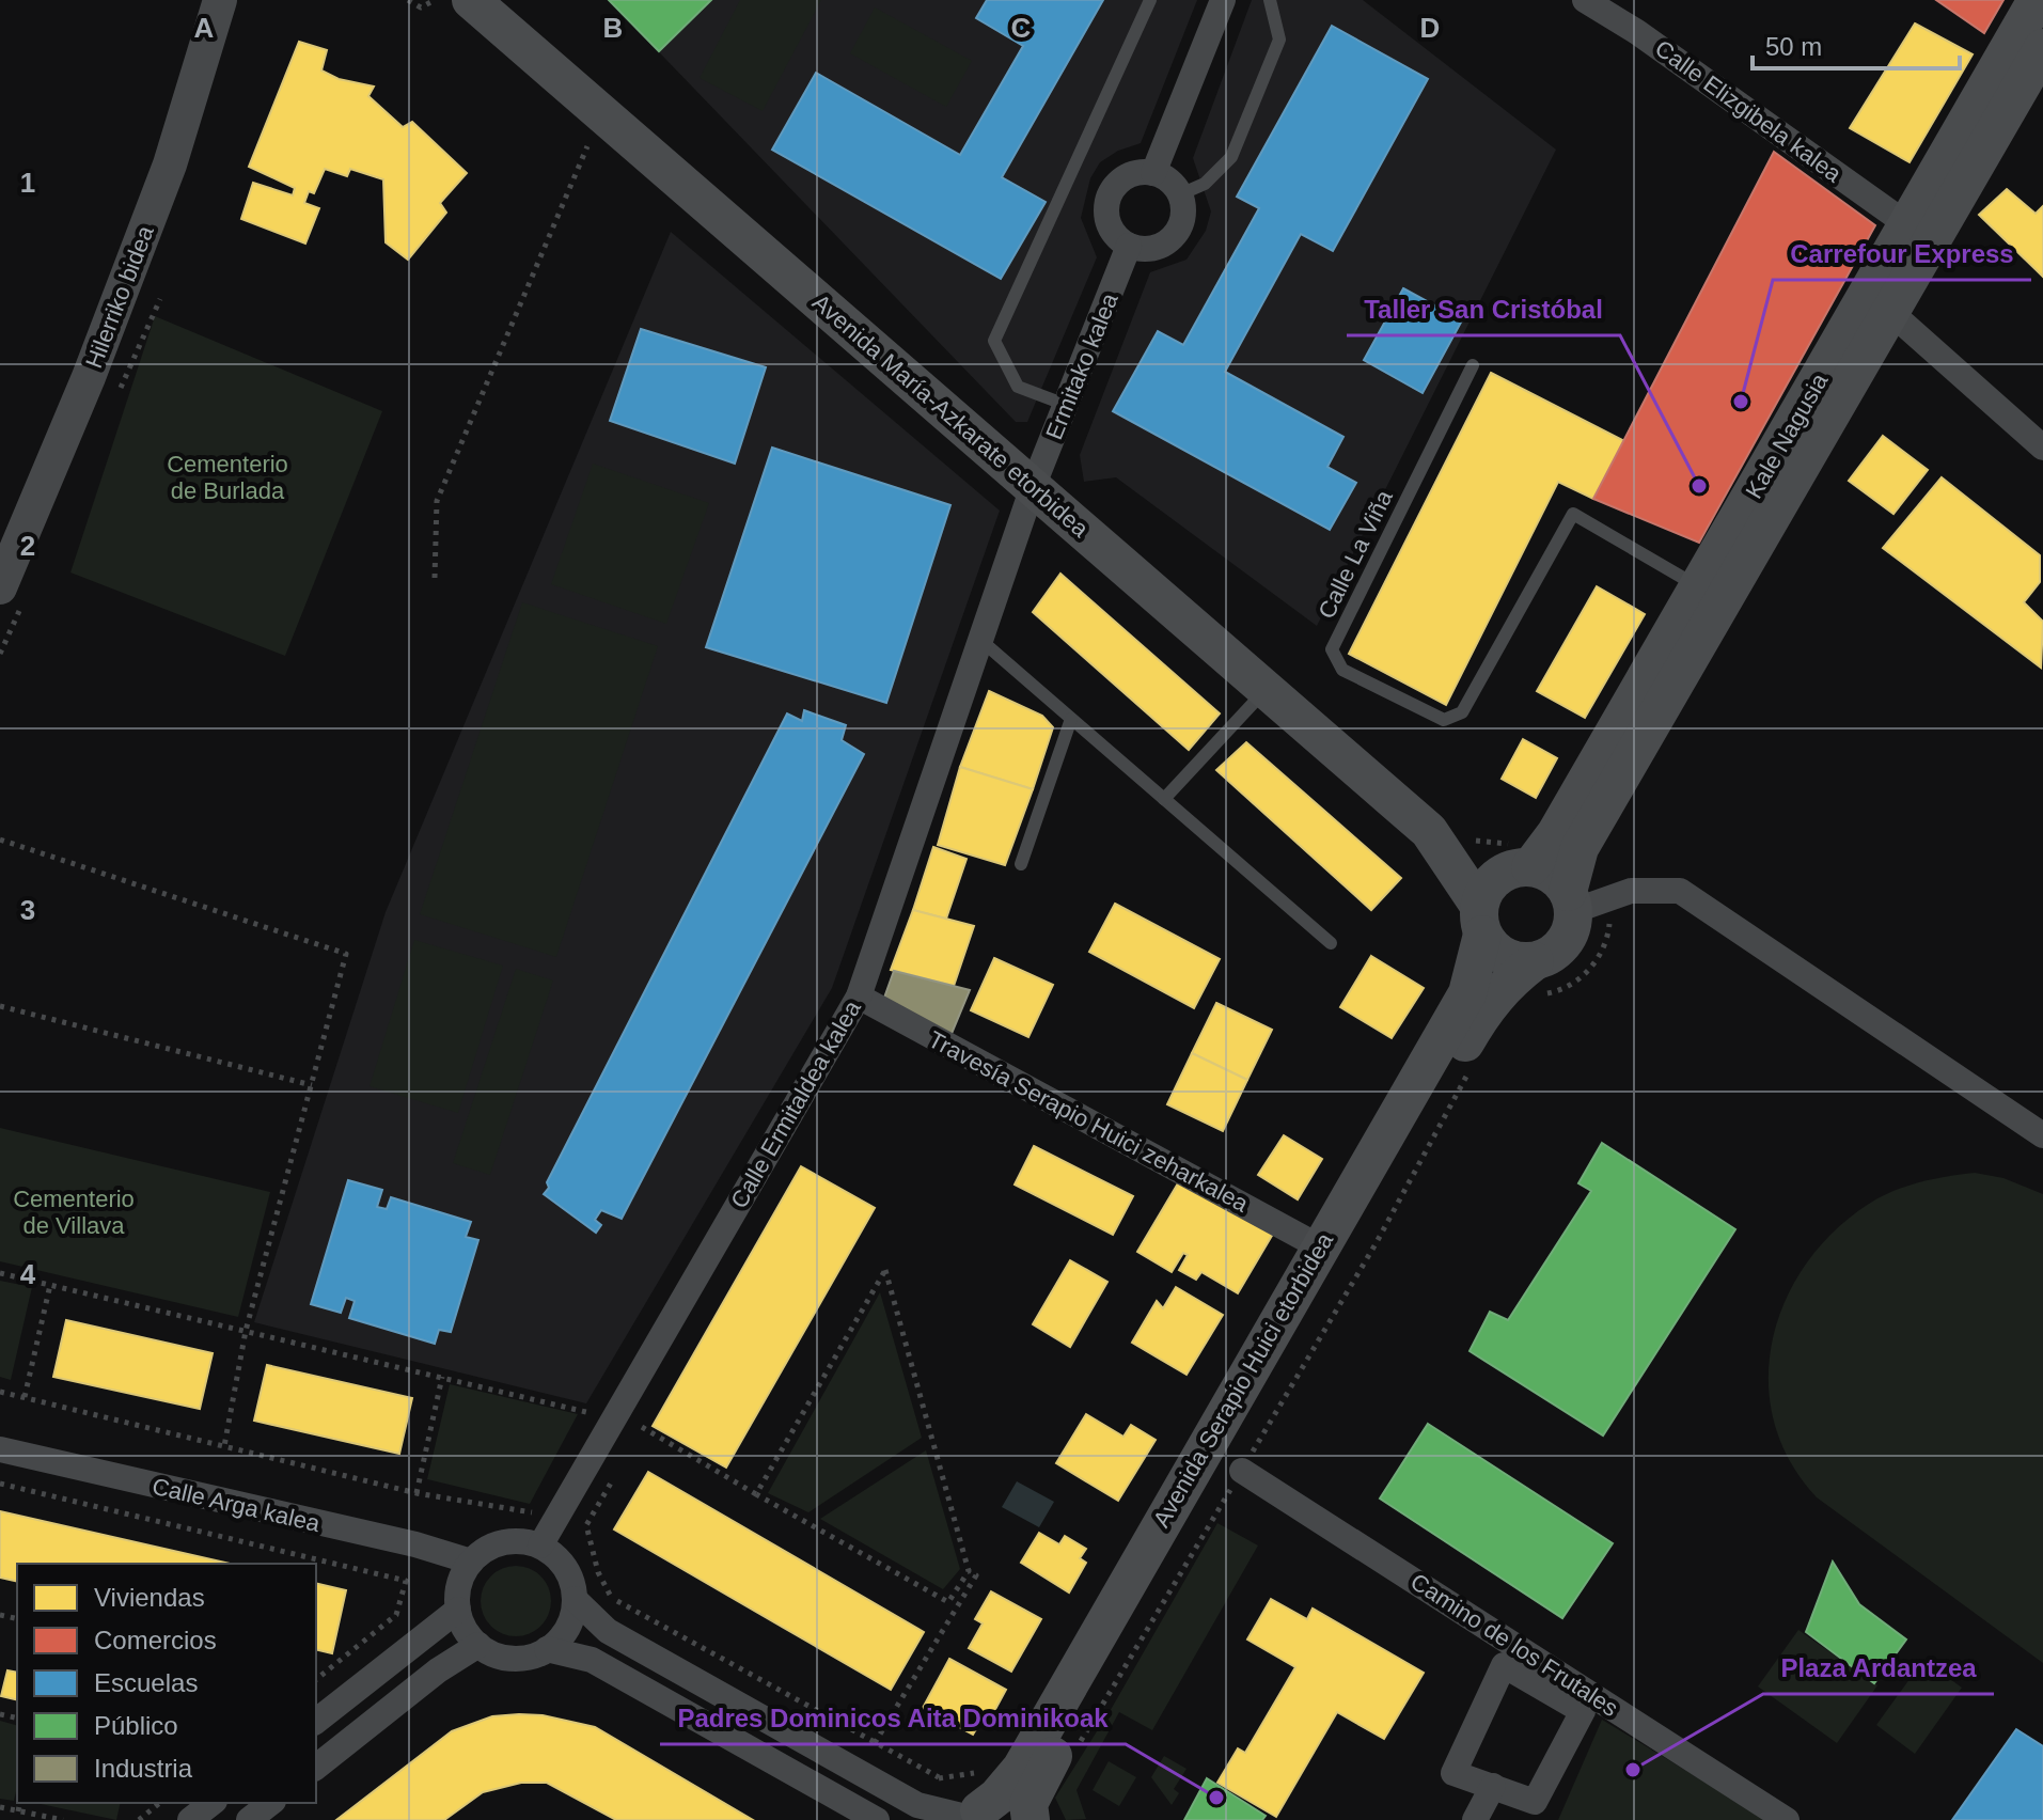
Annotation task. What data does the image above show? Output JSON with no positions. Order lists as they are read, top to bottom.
{
  "streets": {
    "main road": ["Avenida María-Azkarate etorbidea", "Kale Nagusia", "Avenida Serapio Huici etorbidea"],
    "street": [
      "Calle Elizgibela kalea",
      "Hilerriko bidea",
      "Ermitako kalea",
      "Calle Ermitaldea kalea",
      "Travesía Serapio Huici zeharkalea",
      "Calle Arga kalea",
      "Camino de los Frutales"
    ],
    "lane": ["Calle La Viña"]
  },
  "crossings": [
    ["Calle Elizgibela kalea", "Kale Nagusia"],
    ["Ermitako kalea", "Avenida María-Azkarate etorbidea"],
    ["Ermitako kalea", "Calle Ermitaldea kalea"],
    ["Avenida María-Azkarate etorbidea", "Kale Nagusia"],
    ["Avenida María-Azkarate etorbidea", "Calle Ermitaldea kalea"],
    ["Avenida María-Azkarate etorbidea", "Avenida Serapio Huici etorbidea"],
    ["Kale Nagusia", "Calle La Viña"],
    ["Kale Nagusia", "Avenida Serapio Huici etorbidea"],
    ["Calle Ermitaldea kalea", "Travesía Serapio Huici zeharkalea"],
    ["Calle Ermitaldea kalea", "Calle Arga kalea"],
    ["Travesía Serapio Huici zeharkalea", "Avenida Serapio Huici etorbidea"]
  ],
  "parks": ["Cementerio de Burlada", "Cementerio de Villava"],
  "places": [
    "Carrefour Express",
    "Taller San Cristóbal",
    "Plaza Ardantzea",
    "Padres Dominicos Aita Dominikoak"
  ],
  "legend": [
    "Viviendas",
    "Comercios",
    "Escuelas",
    "Público",
    "Industria"
  ],
  "scale_bar": "50 m",
  "grid": {
    "columns": [
      "A",
      "B",
      "C",
      "D"
    ],
    "rows": [
      "1",
      "2",
      "3",
      "4"
    ]
  }
}
